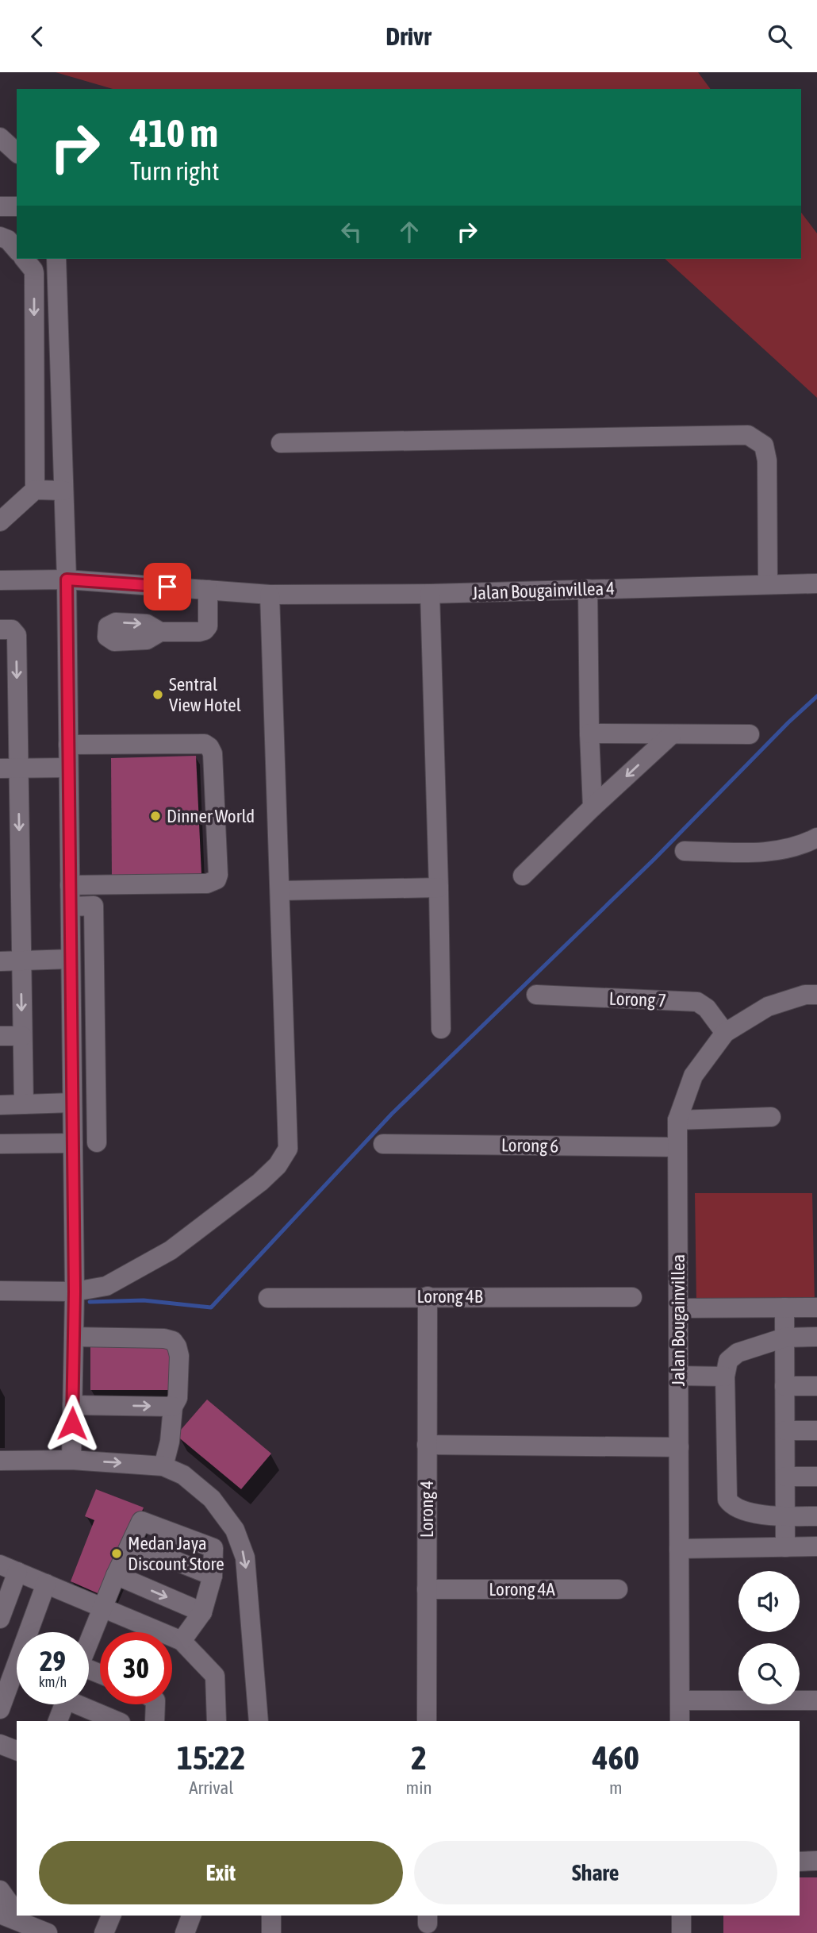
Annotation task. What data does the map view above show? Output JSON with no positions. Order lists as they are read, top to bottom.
{
  "streets": {
    "street": [
      "Jalan Bougainvillea 4",
      "Lorong 7",
      "Lorong 6",
      "Lorong 4B",
      "Jalan Bougainvillea",
      "Lorong 4",
      "Lorong 4A"
    ]
  },
  "crossings": [
    ["Lorong 7", "Jalan Bougainvillea"],
    ["Lorong 6", "Jalan Bougainvillea"],
    ["Lorong 4B", "Lorong 4"],
    ["Lorong 4", "Lorong 4A"]
  ],
  "places": ["Sentral View Hotel", "Dinner World", "Medan Jaya Discount Store"],
  "page": {
    "header": "Drivr",
    "turn": ["410 m", "Turn right"],
    "speed": "29 km/h",
    "limit": "30",
    "eta": [
      "15:22",
      "Arrival",
      "2",
      "min",
      "460",
      "m"
    ],
    "buttons": ["Exit", "Share"]
  }
}
